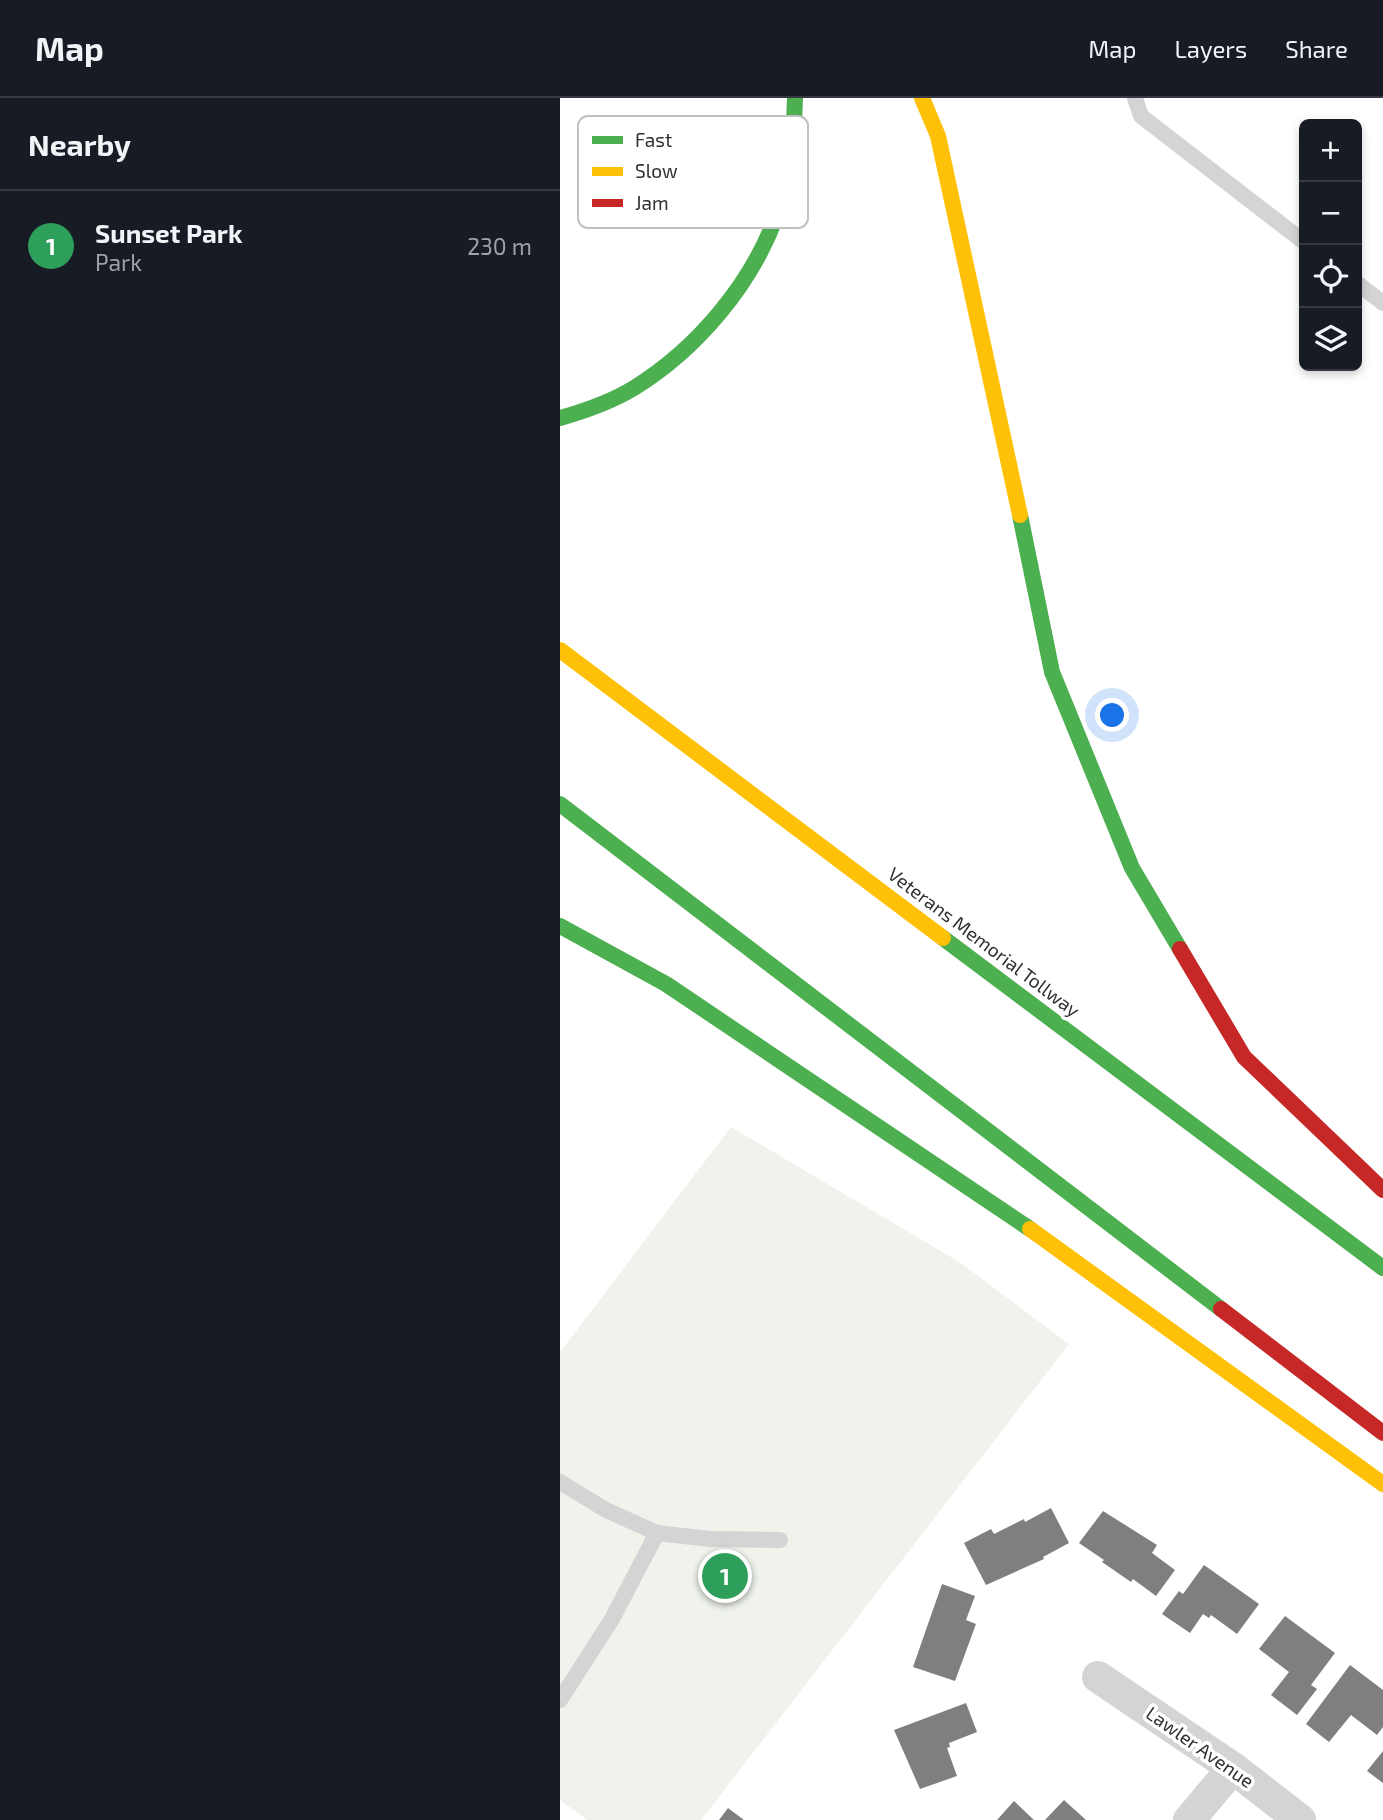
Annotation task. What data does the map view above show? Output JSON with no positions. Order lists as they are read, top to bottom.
{
  "streets": {
    "highway": ["Veterans Memorial Tollway"],
    "street": ["Lawler Avenue"]
  },
  "legend": ["Fast", "Slow", "Jam"],
  "page": {
    "header": "Map",
    "nav": ["Map", "Layers", "Share"],
    "heading": "Nearby",
    "map_buttons": ["+", "−"],
    "list": [
      {
        "mark": "1",
        "name": "Sunset Park",
        "note": "Park",
        "value": "230 m"
      }
    ],
    "pins": "1"
  }
}
